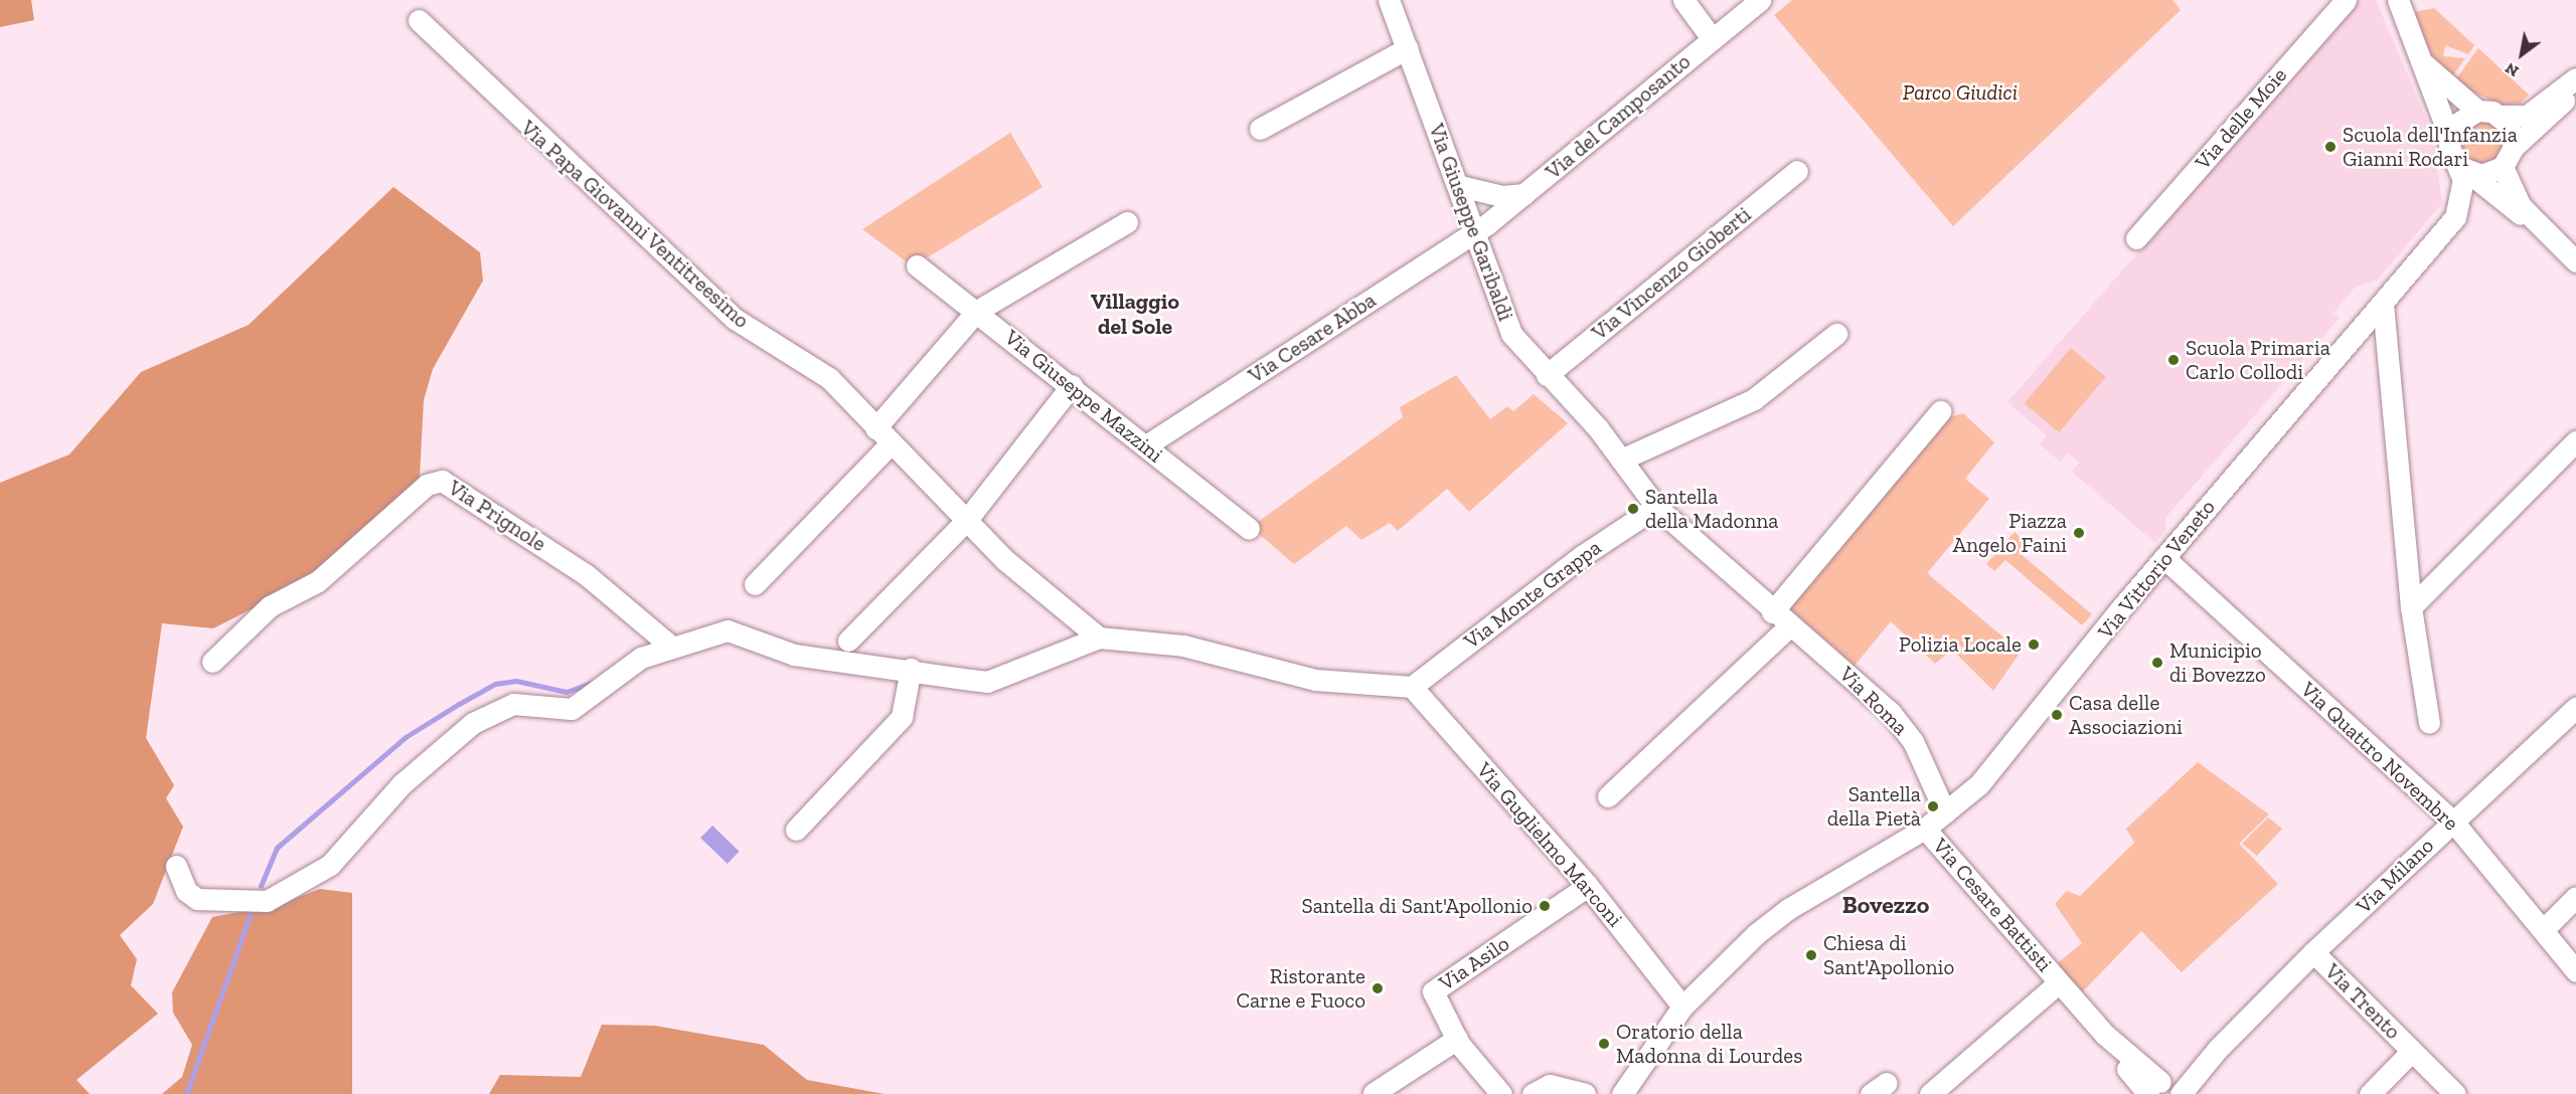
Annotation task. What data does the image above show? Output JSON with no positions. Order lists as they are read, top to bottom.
{
  "streets": {
    "street": [
      "Via del Camposanto",
      "Via delle Moie",
      "Via Giuseppe Garibaldi",
      "Via Papa Giovanni Ventitreesimo",
      "Via Vincenzo Gioberti",
      "Via Cesare Abba",
      "Via Giuseppe Mazzini",
      "Via Prignole",
      "Via Vittorio Veneto",
      "Via Monte Grappa",
      "Via Roma",
      "Via Quattro Novembre",
      "Via Guglielmo Marconi",
      "Via Milano",
      "Via Cesare Battisti",
      "Via Asilo",
      "Via Trento"
    ]
  },
  "crossings": [
    ["Via del Camposanto", "Via Giuseppe Garibaldi"],
    ["Via del Camposanto", "Via Cesare Abba"],
    ["Via Giuseppe Garibaldi", "Via Vincenzo Gioberti"],
    ["Via Giuseppe Garibaldi", "Via Cesare Abba"],
    ["Via Giuseppe Garibaldi", "Via Monte Grappa"],
    ["Via Giuseppe Garibaldi", "Via Roma"],
    ["Via Cesare Abba", "Via Giuseppe Mazzini"],
    ["Via Vittorio Veneto", "Via Roma"],
    ["Via Vittorio Veneto", "Via Quattro Novembre"],
    ["Via Vittorio Veneto", "Via Guglielmo Marconi"],
    ["Via Vittorio Veneto", "Via Cesare Battisti"],
    ["Via Monte Grappa", "Via Roma"],
    ["Via Monte Grappa", "Via Guglielmo Marconi"],
    ["Via Quattro Novembre", "Via Milano"],
    ["Via Guglielmo Marconi", "Via Asilo"],
    ["Via Milano", "Via Cesare Battisti"],
    ["Via Milano", "Via Trento"]
  ],
  "districts": ["Villaggio del Sole", "Bovezzo"],
  "parks": ["Parco Giudici"],
  "places": [
    "Scuola dell'Infanzia Gianni Rodari",
    "Scuola Primaria Carlo Collodi",
    "Santella della Madonna",
    "Piazza Angelo Faini",
    "Polizia Locale",
    "Municipio di Bovezzo",
    "Casa delle Associazioni",
    "Santella della Pietà",
    "Santella di Sant'Apollonio",
    "Chiesa di Sant'Apollonio",
    "Ristorante Carne e Fuoco",
    "Oratorio della Madonna di Lourdes"
  ],
  "north": "bottom left"
}
